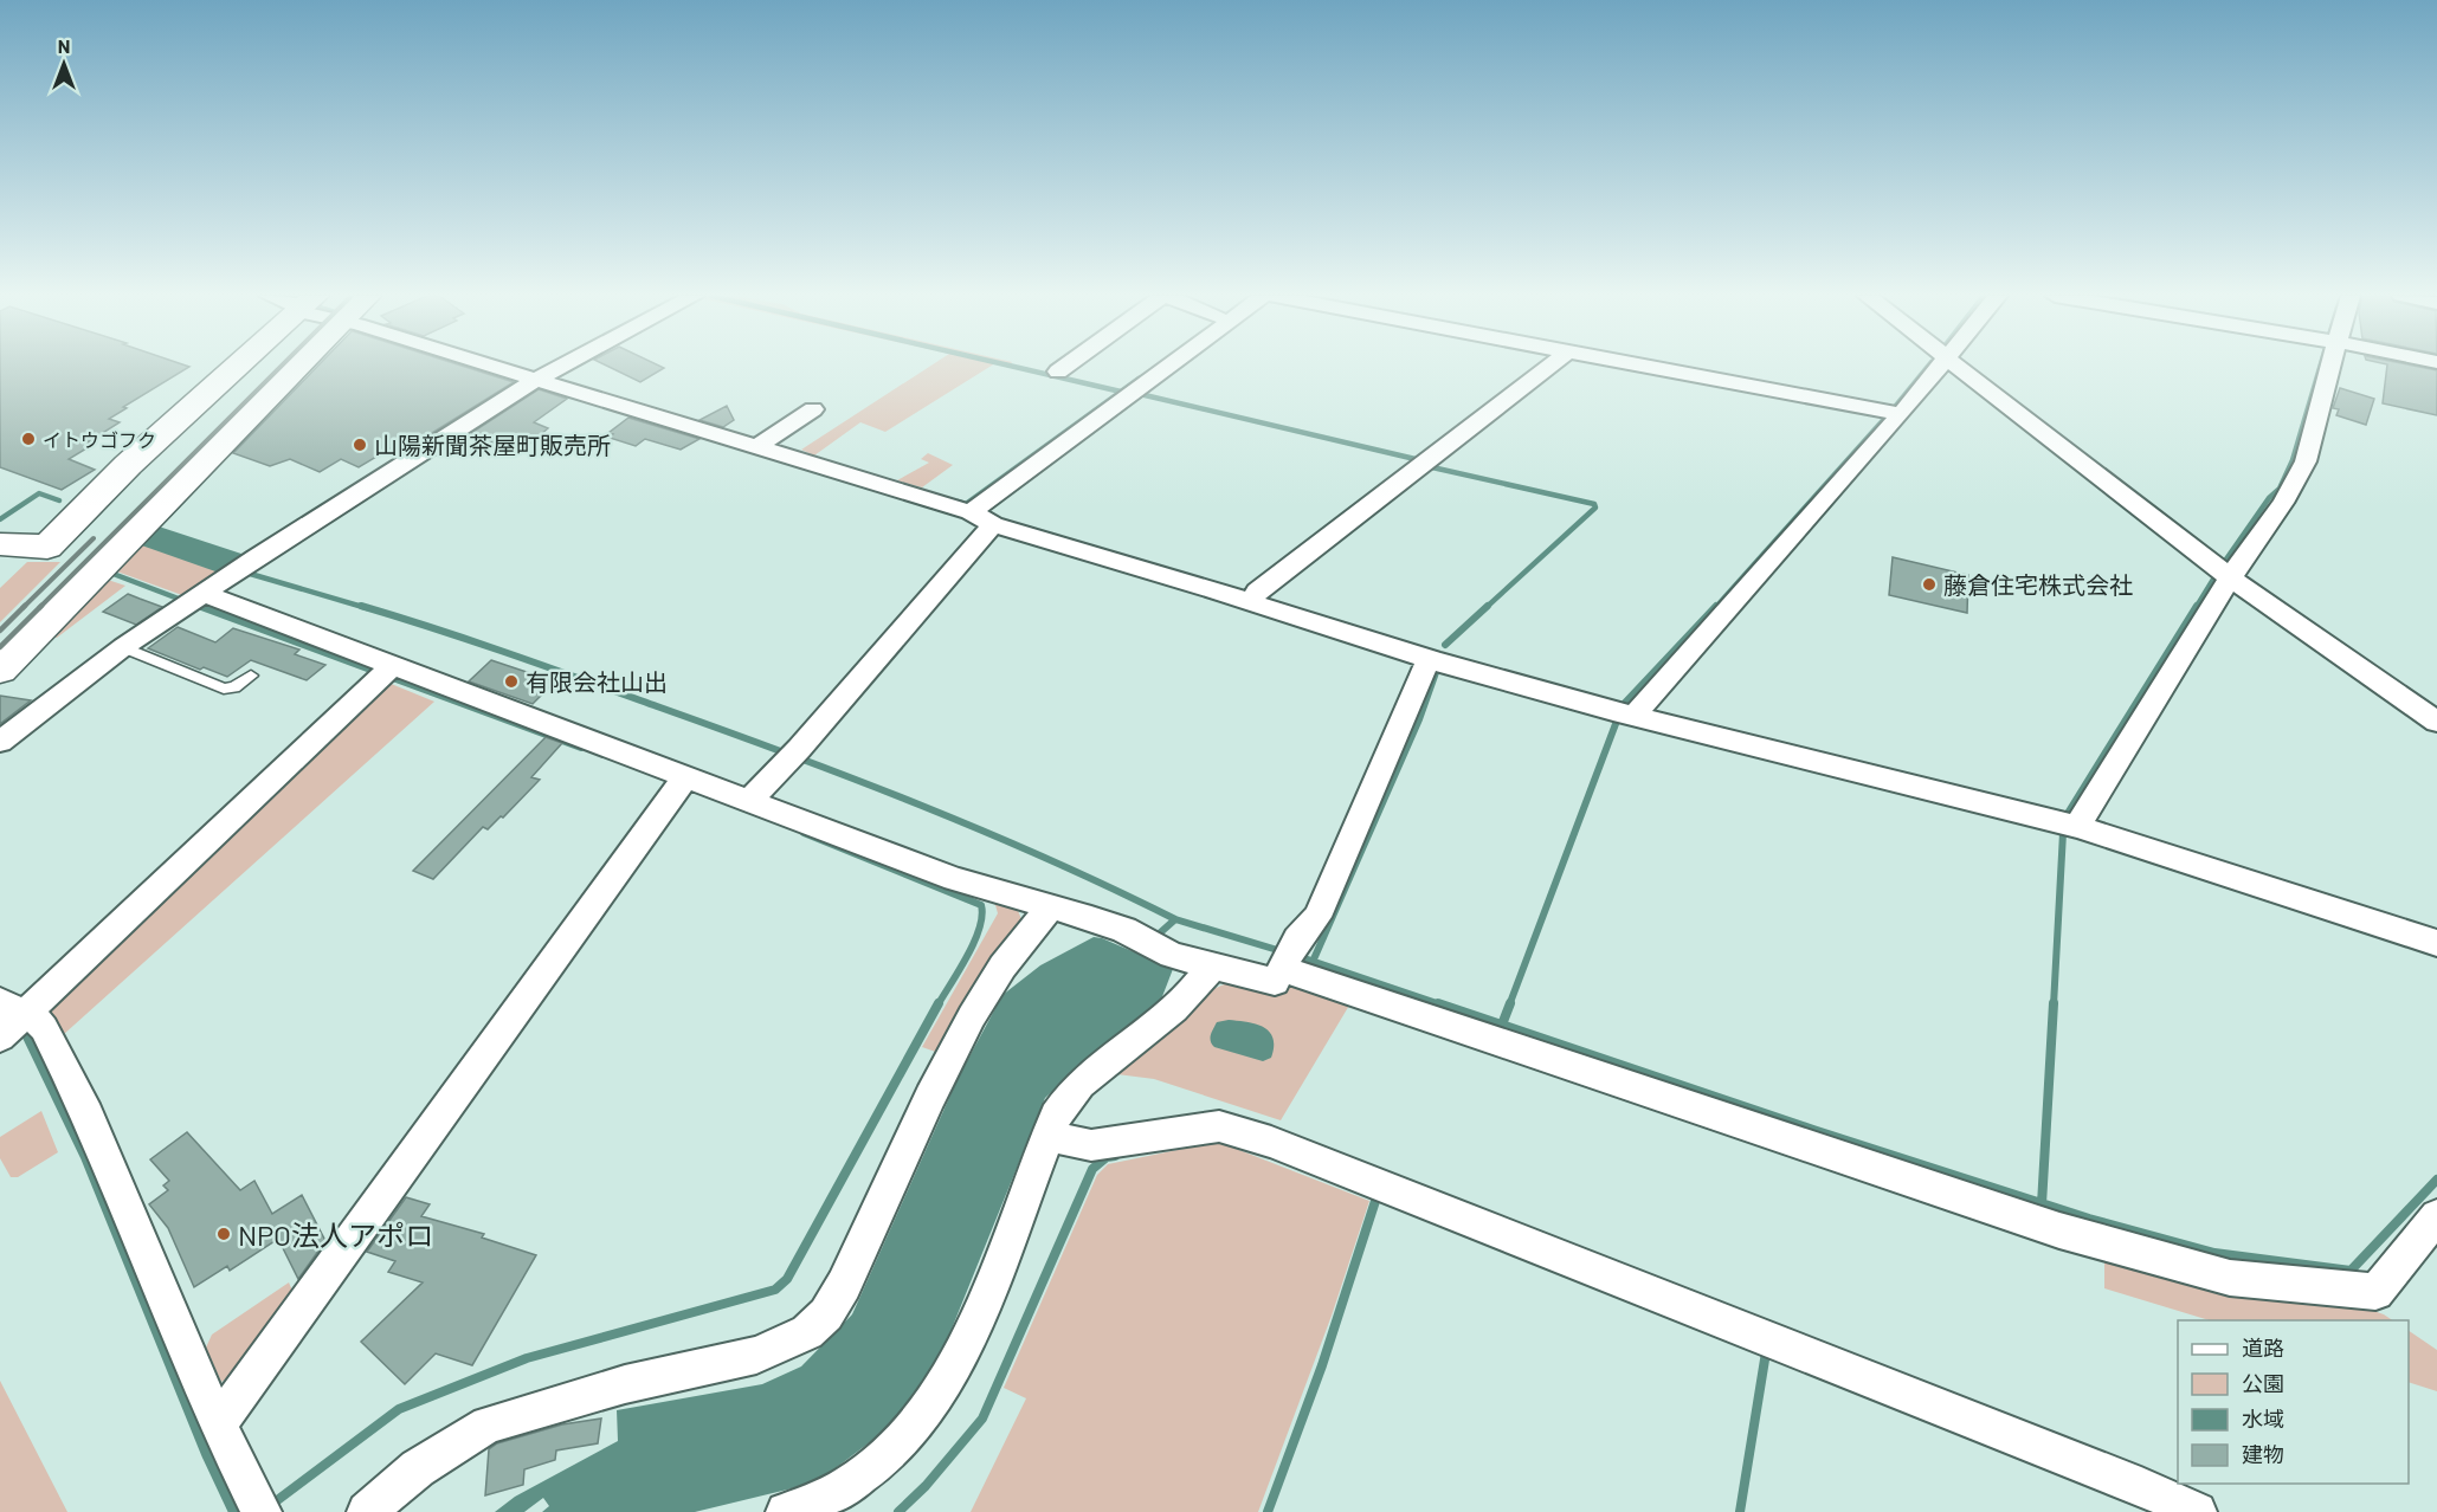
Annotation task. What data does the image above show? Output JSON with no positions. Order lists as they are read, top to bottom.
{
  "places": [
    "イトウゴフク",
    "山陽新聞茶屋町販売所",
    "藤倉住宅株式会社",
    "有限会社山出",
    "NPO法人アポロ"
  ],
  "legend": [
    "道路",
    "公園",
    "水域",
    "建物"
  ],
  "north": "top"
}
